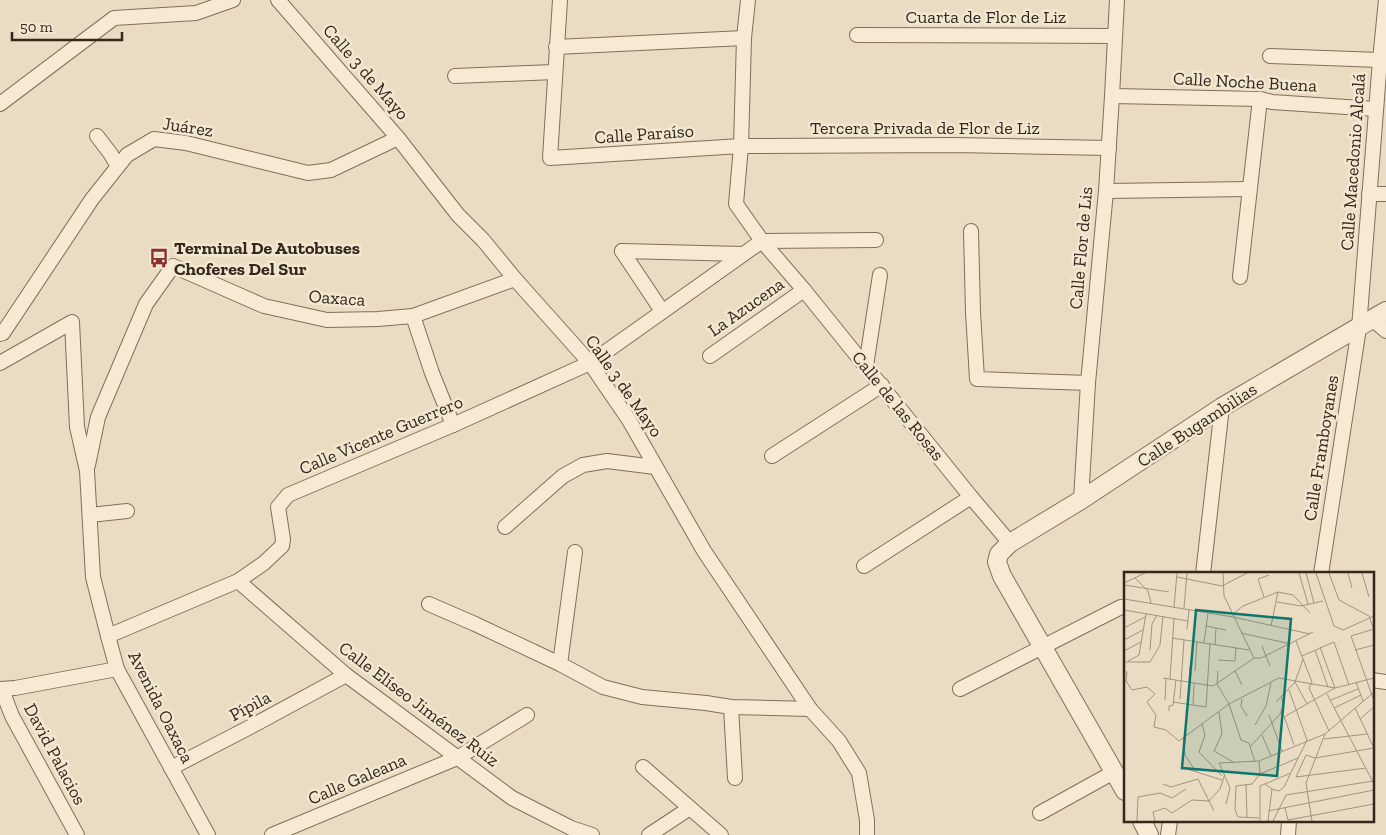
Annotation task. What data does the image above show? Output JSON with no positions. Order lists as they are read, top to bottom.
{
  "streets": {
    "street": [
      "Cuarta de Flor de Liz",
      "Calle 3 de Mayo",
      "Calle Noche Buena",
      "Juárez",
      "Tercera Privada de Flor de Liz",
      "Calle Paraíso",
      "Calle Macedonio Alcalá",
      "Calle Flor de Lis",
      "Oaxaca",
      "La Azucena",
      "Calle de las Rosas",
      "Calle Bugambilias",
      "Calle Vicente Guerrero",
      "Calle Framboyanes",
      "Calle Elíseo Jiménez Ruiz",
      "Pípila",
      "Avenida Oaxaca",
      "David Palacios",
      "Calle Galeana"
    ]
  },
  "crossings": [
    ["Cuarta de Flor de Liz", "Calle Flor de Lis"],
    ["Calle 3 de Mayo", "Juárez"],
    ["Calle 3 de Mayo", "Oaxaca"],
    ["Calle 3 de Mayo", "Calle Vicente Guerrero"],
    ["Calle Noche Buena", "Calle Macedonio Alcalá"],
    ["Calle Noche Buena", "Calle Flor de Lis"],
    ["Tercera Privada de Flor de Liz", "Calle Paraíso"],
    ["Tercera Privada de Flor de Liz", "Calle Flor de Lis"],
    ["Tercera Privada de Flor de Liz", "Calle de las Rosas"],
    ["Calle Paraíso", "Calle de las Rosas"],
    ["Calle Macedonio Alcalá", "Calle Bugambilias"],
    ["Calle Macedonio Alcalá", "Calle Framboyanes"],
    ["Calle Flor de Lis", "Calle Bugambilias"],
    ["Oaxaca", "Avenida Oaxaca"],
    ["La Azucena", "Calle de las Rosas"],
    ["Calle de las Rosas", "Calle Bugambilias"],
    ["Calle de las Rosas", "Calle Vicente Guerrero"],
    ["Calle Bugambilias", "Calle Framboyanes"],
    ["Calle Vicente Guerrero", "Calle Elíseo Jiménez Ruiz"],
    ["Calle Elíseo Jiménez Ruiz", "Pípila"],
    ["Calle Elíseo Jiménez Ruiz", "Calle Galeana"],
    ["Pípila", "Avenida Oaxaca"]
  ],
  "places": {
    "bus stop": ["Terminal De Autobuses Choferes Del Sur"]
  },
  "scale_bar": "50 m"
}
